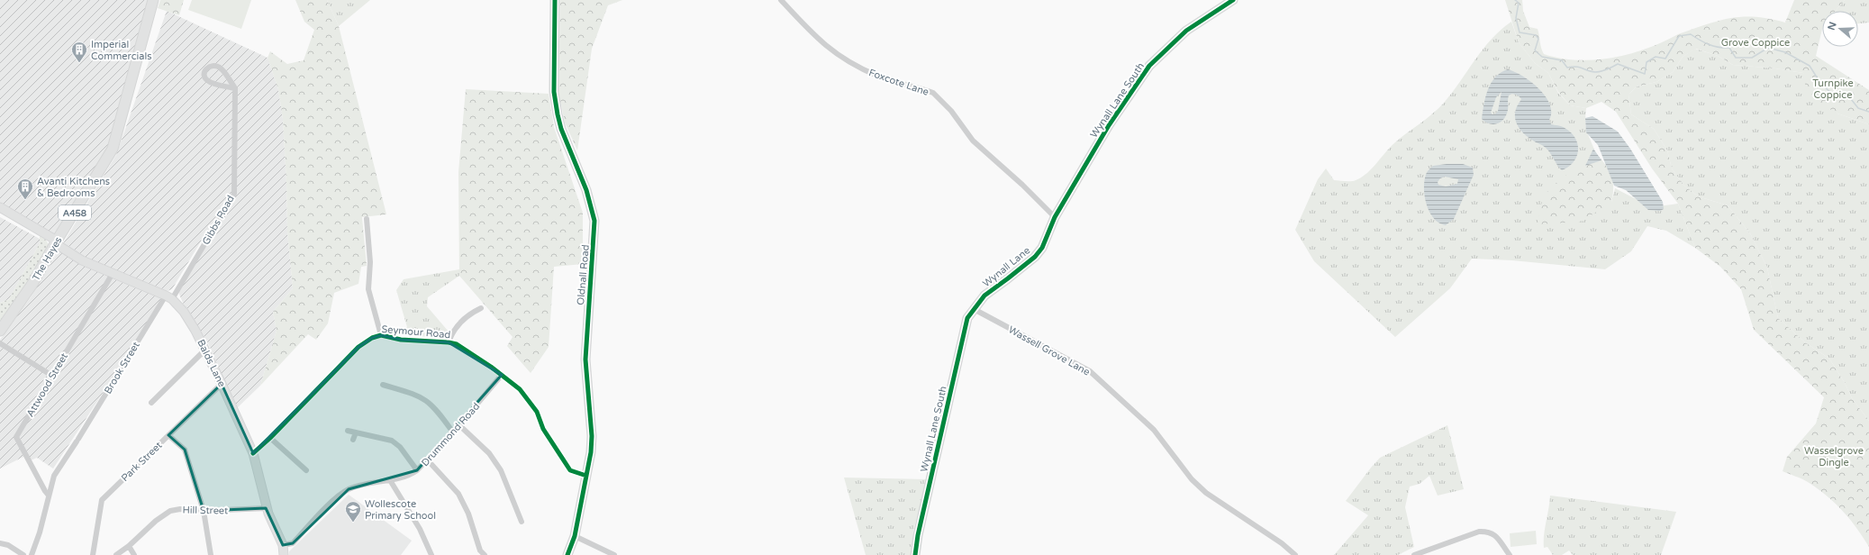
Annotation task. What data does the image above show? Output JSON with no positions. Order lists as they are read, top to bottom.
{
  "streets": {
    "highway": ["A458", "The Hayes"],
    "street": [
      "Foxcote Lane",
      "Wynall Lane South",
      "Gibbs Road",
      "Wynall Lane",
      "Oldnall Road",
      "Seymour Road",
      "Wassell Grove Lane",
      "Balds Lane",
      "Brook Street",
      "Attwood Street",
      "Drummond Road",
      "Park Street",
      "Hill Street"
    ]
  },
  "crossings": [
    ["Foxcote Lane", "Wynall Lane South"],
    ["Foxcote Lane", "Wynall Lane"],
    ["Wynall Lane South", "Wynall Lane"],
    ["Wynall Lane South", "Wassell Grove Lane"],
    ["Gibbs Road", "Balds Lane"],
    ["Gibbs Road", "Brook Street"],
    ["The Hayes", "Balds Lane"],
    ["Wynall Lane", "Wassell Grove Lane"],
    ["Oldnall Road", "Seymour Road"],
    ["Seymour Road", "Balds Lane"],
    ["Seymour Road", "Drummond Road"],
    ["Balds Lane", "Brook Street"],
    ["Balds Lane", "Attwood Street"],
    ["Balds Lane", "Drummond Road"],
    ["Balds Lane", "Park Street"],
    ["Balds Lane", "Hill Street"],
    ["Brook Street", "Attwood Street"]
  ],
  "parks": ["Grove Coppice", "Turnpike Coppice", "Wasselgrove Dingle"],
  "places": {
    "building": ["Imperial Commercials", "Avanti Kitchens & Bedrooms"],
    "school or university": ["Wollescote Primary School"]
  },
  "north": "left"
}
